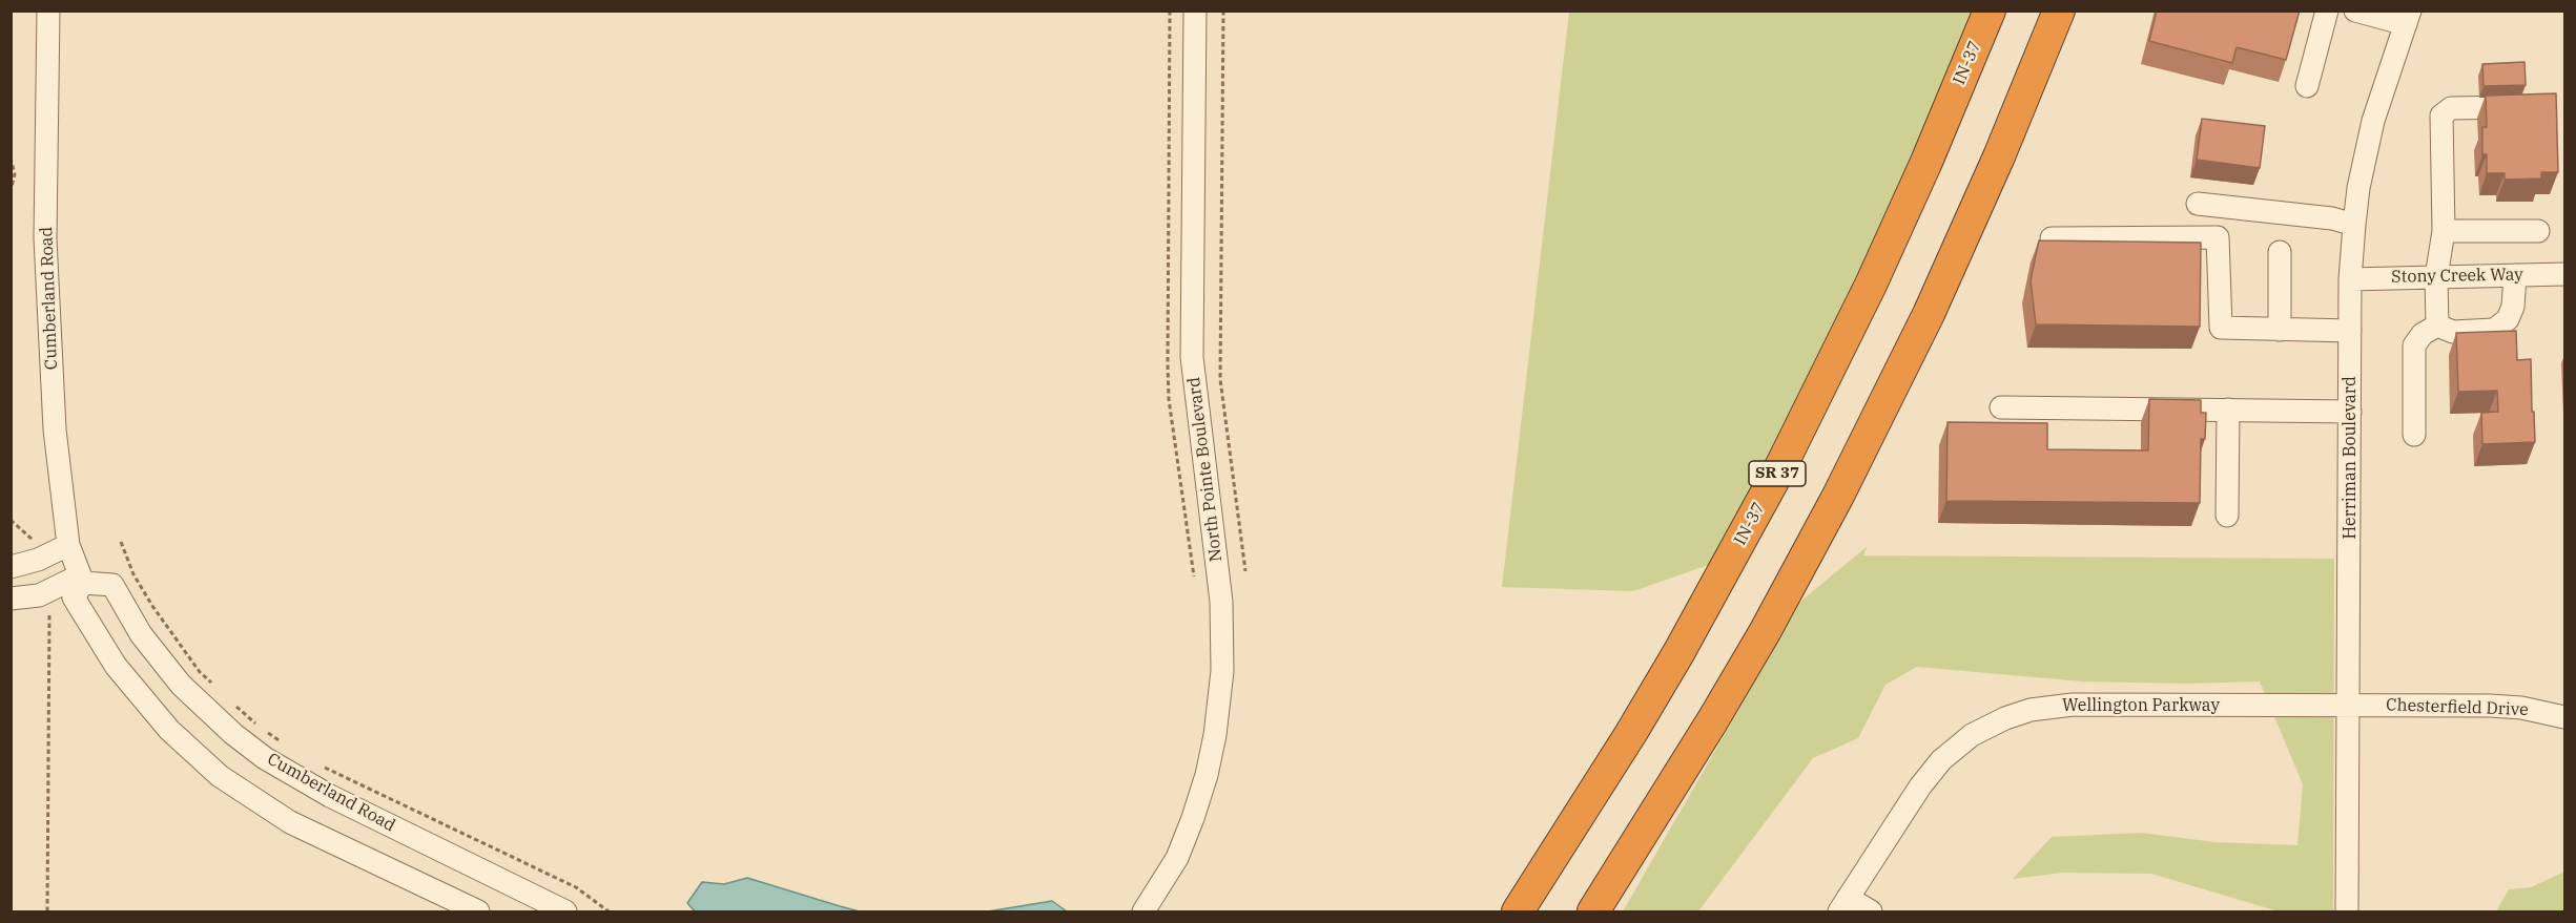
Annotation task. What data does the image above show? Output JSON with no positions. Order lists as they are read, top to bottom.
{
  "streets": {
    "highway": ["IN-37", "SR 37"],
    "street": [
      "Stony Creek Way",
      "Cumberland Road",
      "Herriman Boulevard",
      "North Pointe Boulevard",
      "Wellington Parkway",
      "Chesterfield Drive"
    ]
  },
  "crossings": [
    ["Stony Creek Way", "Herriman Boulevard"],
    ["Herriman Boulevard", "Wellington Parkway"],
    ["Herriman Boulevard", "Chesterfield Drive"],
    ["Wellington Parkway", "Chesterfield Drive"]
  ]
}
